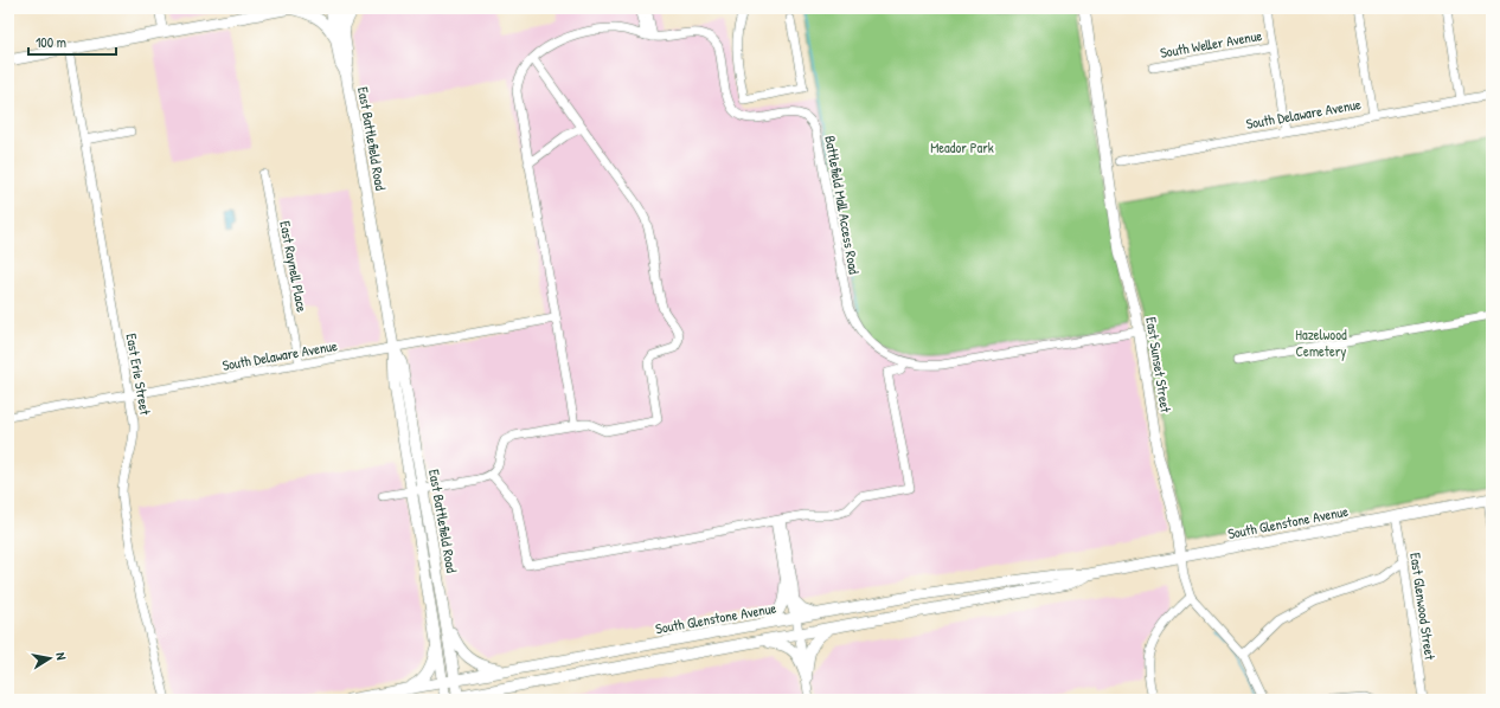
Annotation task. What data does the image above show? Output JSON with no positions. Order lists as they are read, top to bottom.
{
  "streets": {
    "main road": ["East Battlefield Road", "East Sunset Street", "South Glenstone Avenue"],
    "street": [
      "South Weller Avenue",
      "South Delaware Avenue",
      "Battlefield Mall Access Road",
      "East Raynell Place",
      "East Erie Street",
      "East Glenwood Street"
    ]
  },
  "crossings": [
    ["South Delaware Avenue", "East Battlefield Road"],
    ["South Delaware Avenue", "Battlefield Mall Access Road"],
    ["South Delaware Avenue", "East Raynell Place"],
    ["South Delaware Avenue", "East Erie Street"],
    ["East Battlefield Road", "South Glenstone Avenue"],
    ["Battlefield Mall Access Road", "East Sunset Street"],
    ["East Sunset Street", "South Glenstone Avenue"],
    ["South Glenstone Avenue", "East Glenwood Street"]
  ],
  "parks": ["Meador Park", "Hazelwood Cemetery"],
  "scale_bar": "100 m",
  "north": "right"
}
